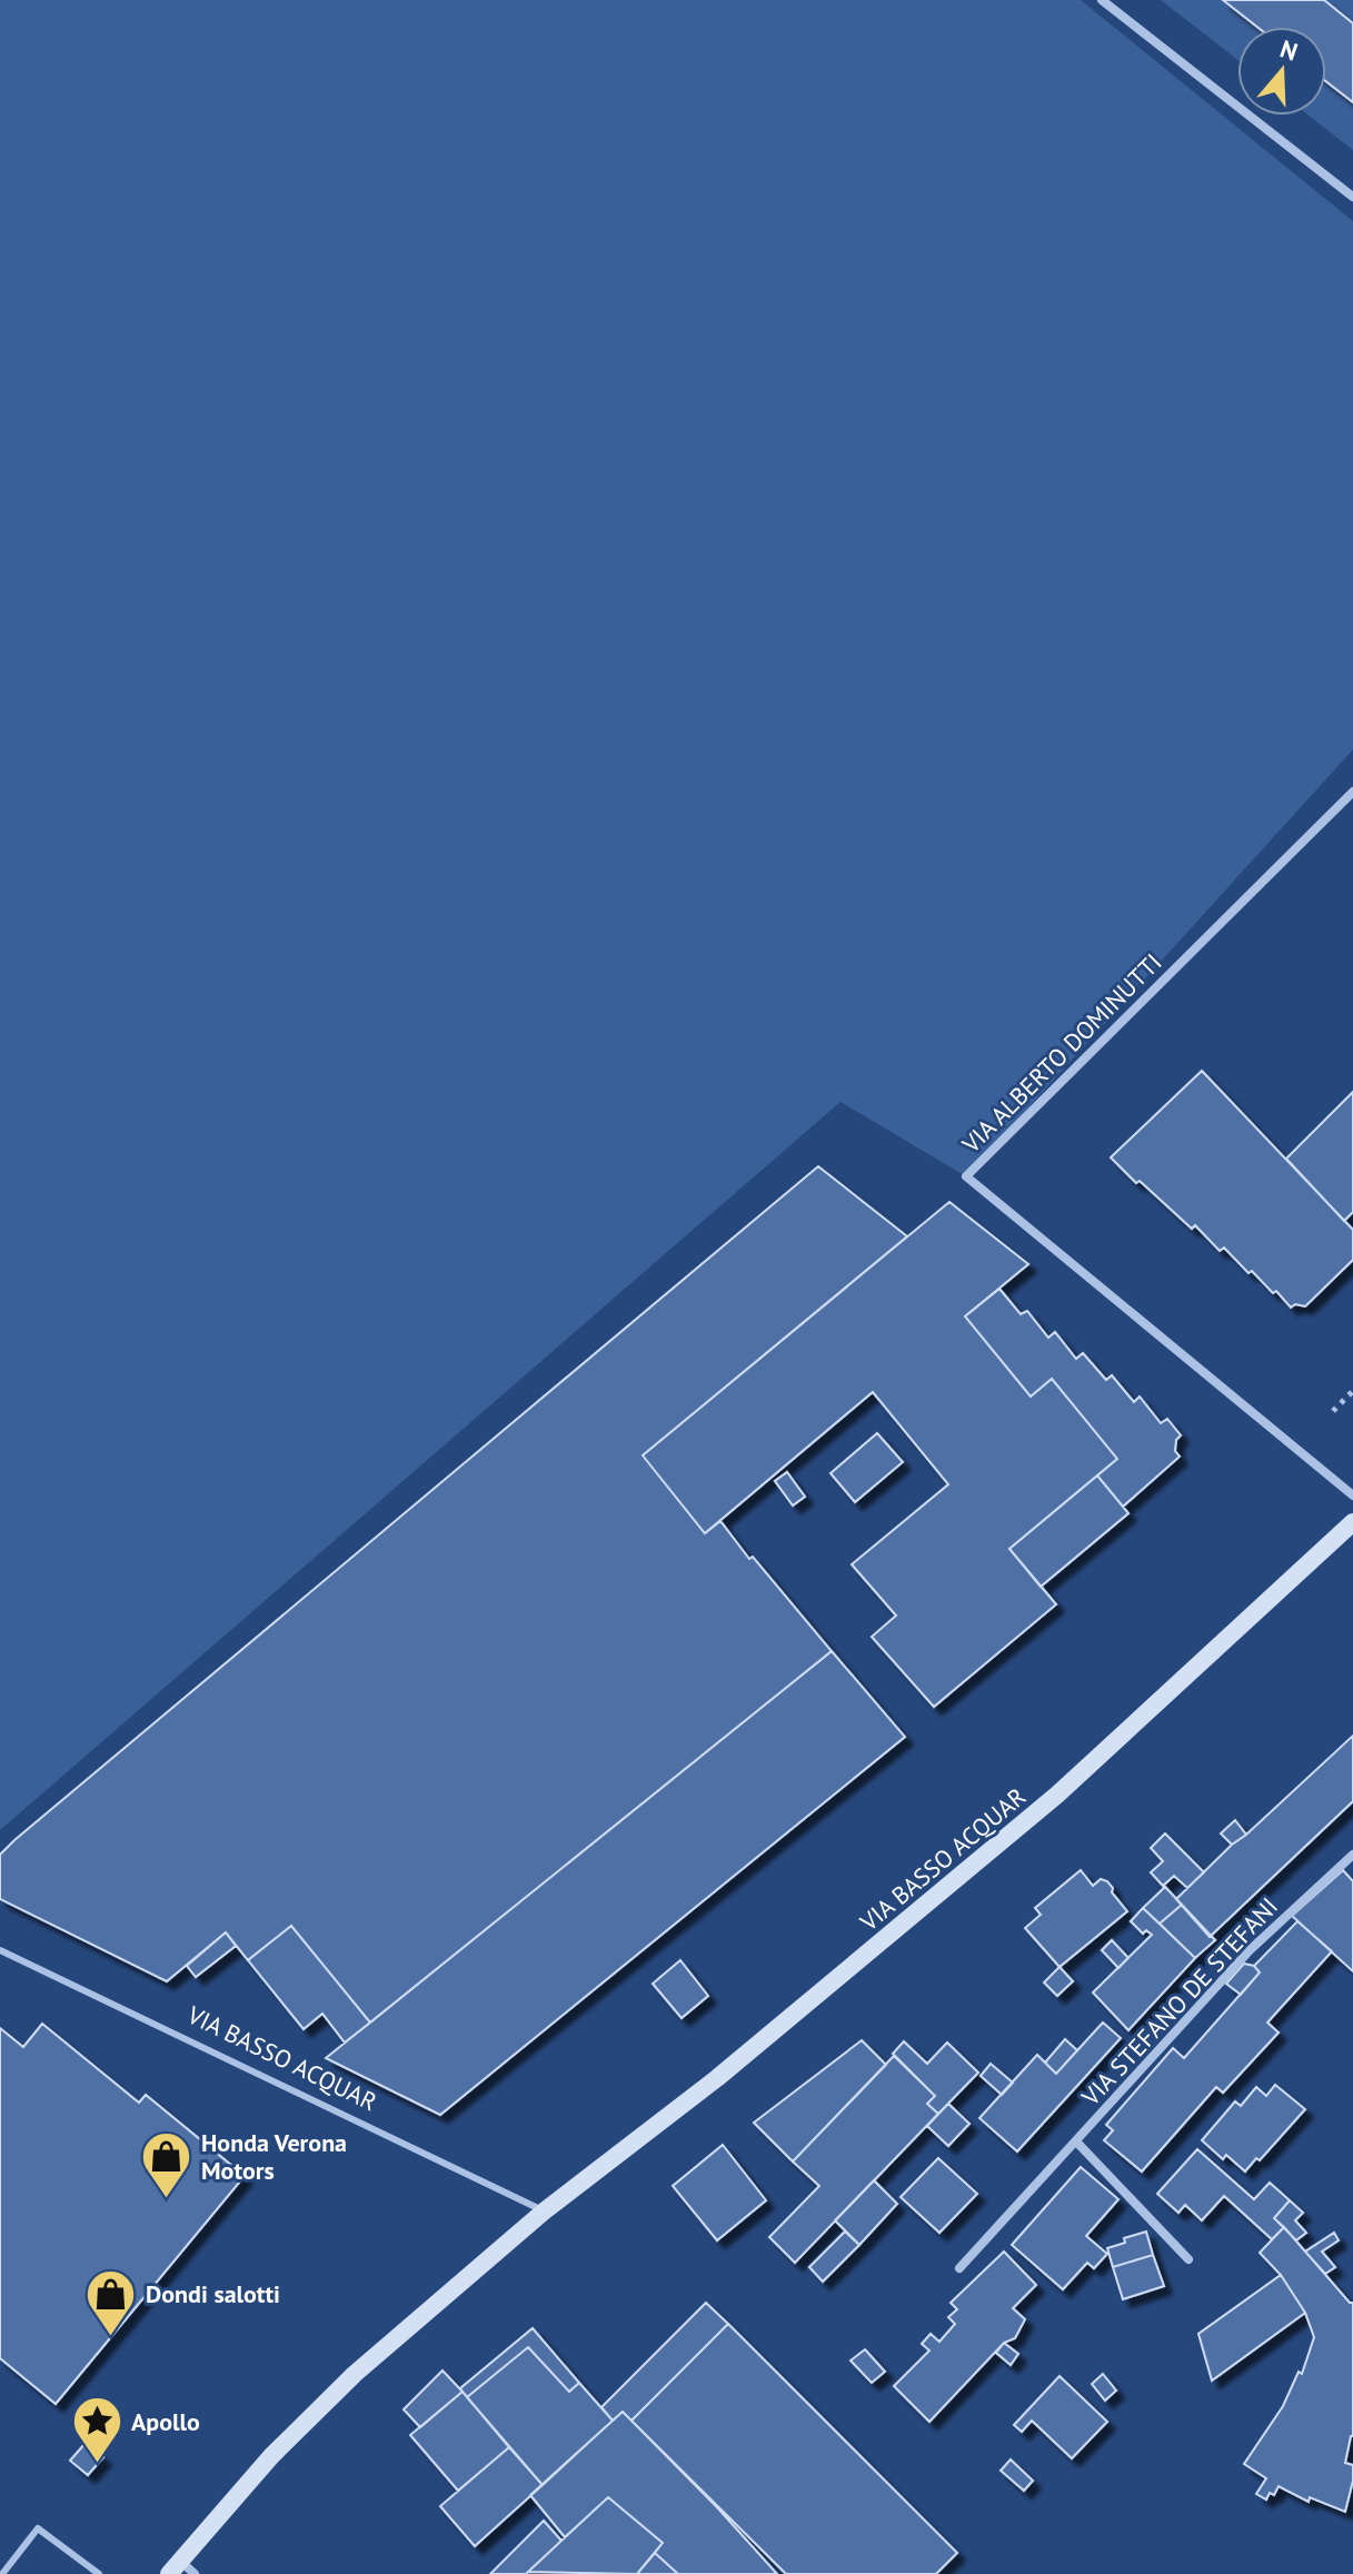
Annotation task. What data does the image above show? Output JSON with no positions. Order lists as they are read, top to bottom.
{
  "streets": {
    "main road": ["VIA BASSO ACQUAR"],
    "street": ["VIA ALBERTO DOMINUTTI", "VIA STEFANO DE STEFANI"]
  },
  "places": {
    "shop": ["Honda Verona Motors", "Dondi salotti"],
    "place": ["Apollo"]
  },
  "north": "top"
}
